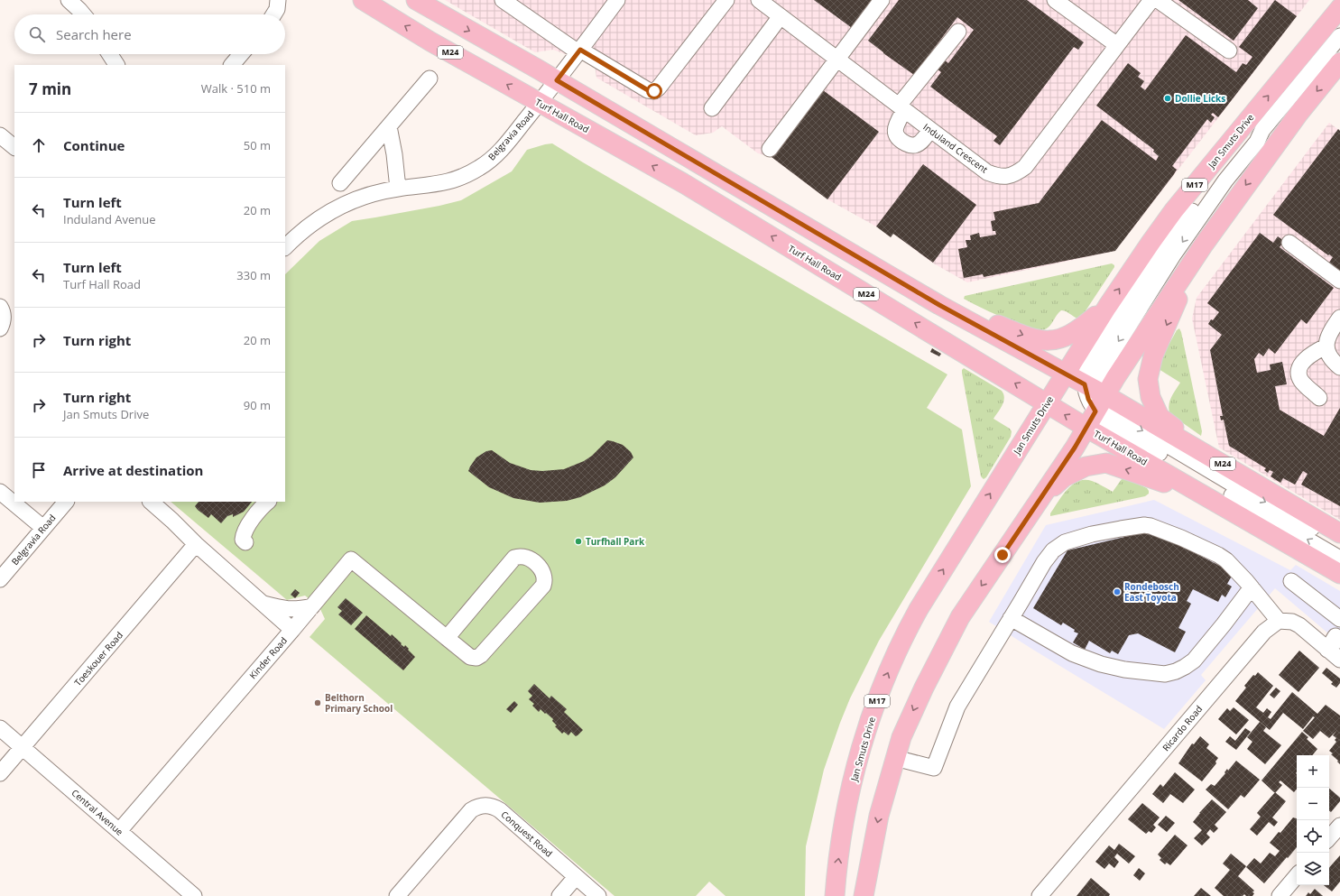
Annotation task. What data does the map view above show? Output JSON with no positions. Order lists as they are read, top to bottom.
{
  "streets": {
    "main road": [
      "M24",
      "Turf Hall Road",
      "Jan Smuts Drive",
      "M17"
    ],
    "street": [
      "Belgravia Road",
      "Induland Crescent",
      "Kinder Road",
      "Toeskouer Road",
      "Ricardo Road",
      "Central Avenue",
      "Conquest Road"
    ]
  },
  "crossings": [
    ["M24", "Belgravia Road"],
    ["M24", "Jan Smuts Drive"],
    ["Turf Hall Road", "Belgravia Road"],
    ["Turf Hall Road", "Jan Smuts Drive"],
    ["Kinder Road", "Toeskouer Road"],
    ["Kinder Road", "Central Avenue"],
    ["Toeskouer Road", "Central Avenue"]
  ],
  "places": [
    "Dollie Licks",
    "Turfhall Park",
    "Rondebosch East Toyota",
    "Belthorn Primary School"
  ],
  "page": {
    "search": "Search here",
    "heading": ["7 min", "Walk · 510 m"],
    "list": [
      ["Continue", "50 m"],
      ["Turn left", "Induland Avenue", "20 m"],
      ["Turn left", "Turf Hall Road", "330 m"],
      ["Turn right", "20 m"],
      ["Turn right", "Jan Smuts Drive", "90 m"],
      "Arrive at destination"
    ],
    "map_buttons": ["+", "−"]
  }
}
